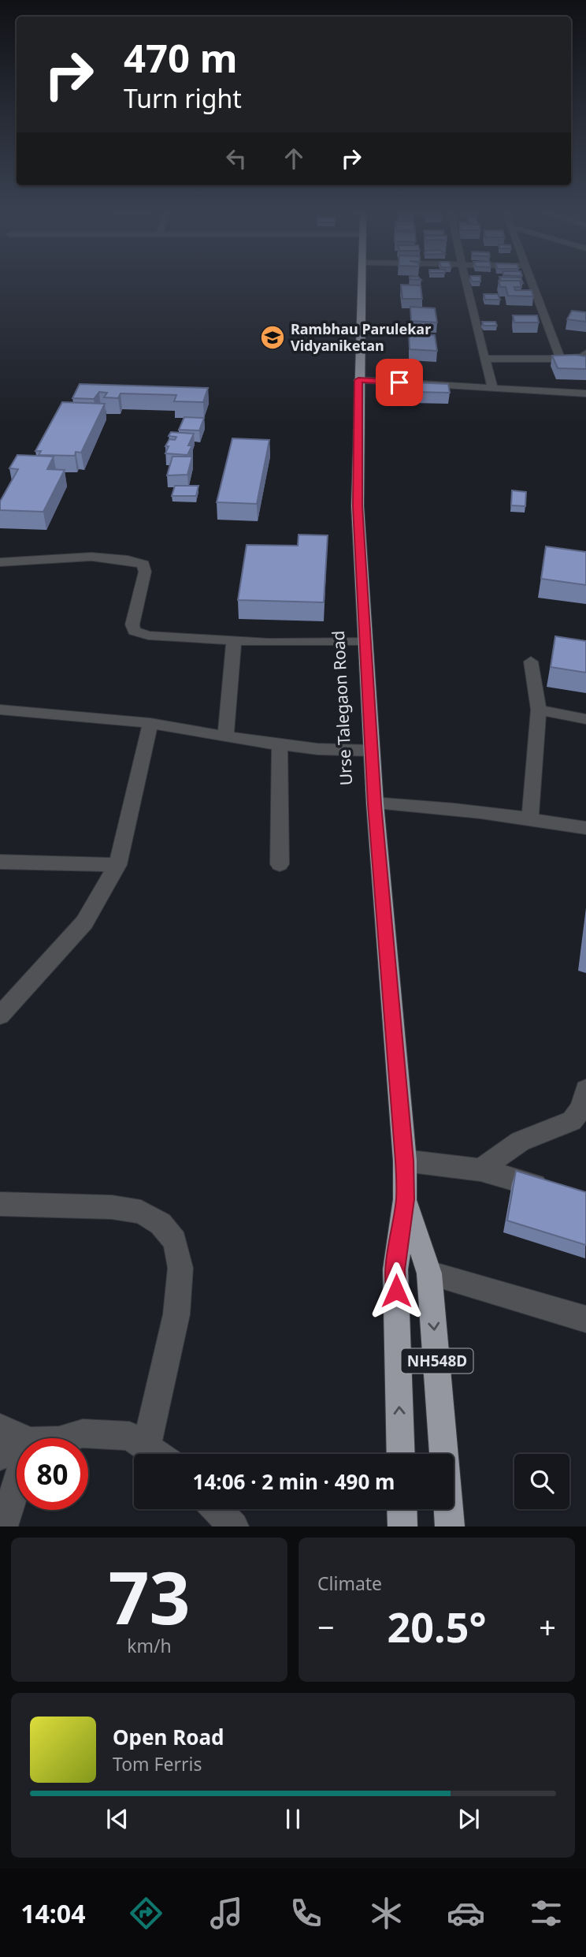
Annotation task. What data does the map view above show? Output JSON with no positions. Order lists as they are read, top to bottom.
{
  "streets": {
    "highway": ["Urse Talegaon Road", "NH548D"]
  },
  "places": {
    "school or university": ["Rambhau Parulekar Vidyaniketan"]
  },
  "page": {
    "turn": ["470 m", "Turn right"],
    "limit": "80",
    "trip": "14:06 · 2 min · 490 m",
    "tile": [
      ["73", "km/h"],
      "Climate"
    ],
    "heat": ["−", "20.5°", "+"],
    "song": ["Open Road", "Tom Ferris"],
    "tabs": "14:04"
  }
}
